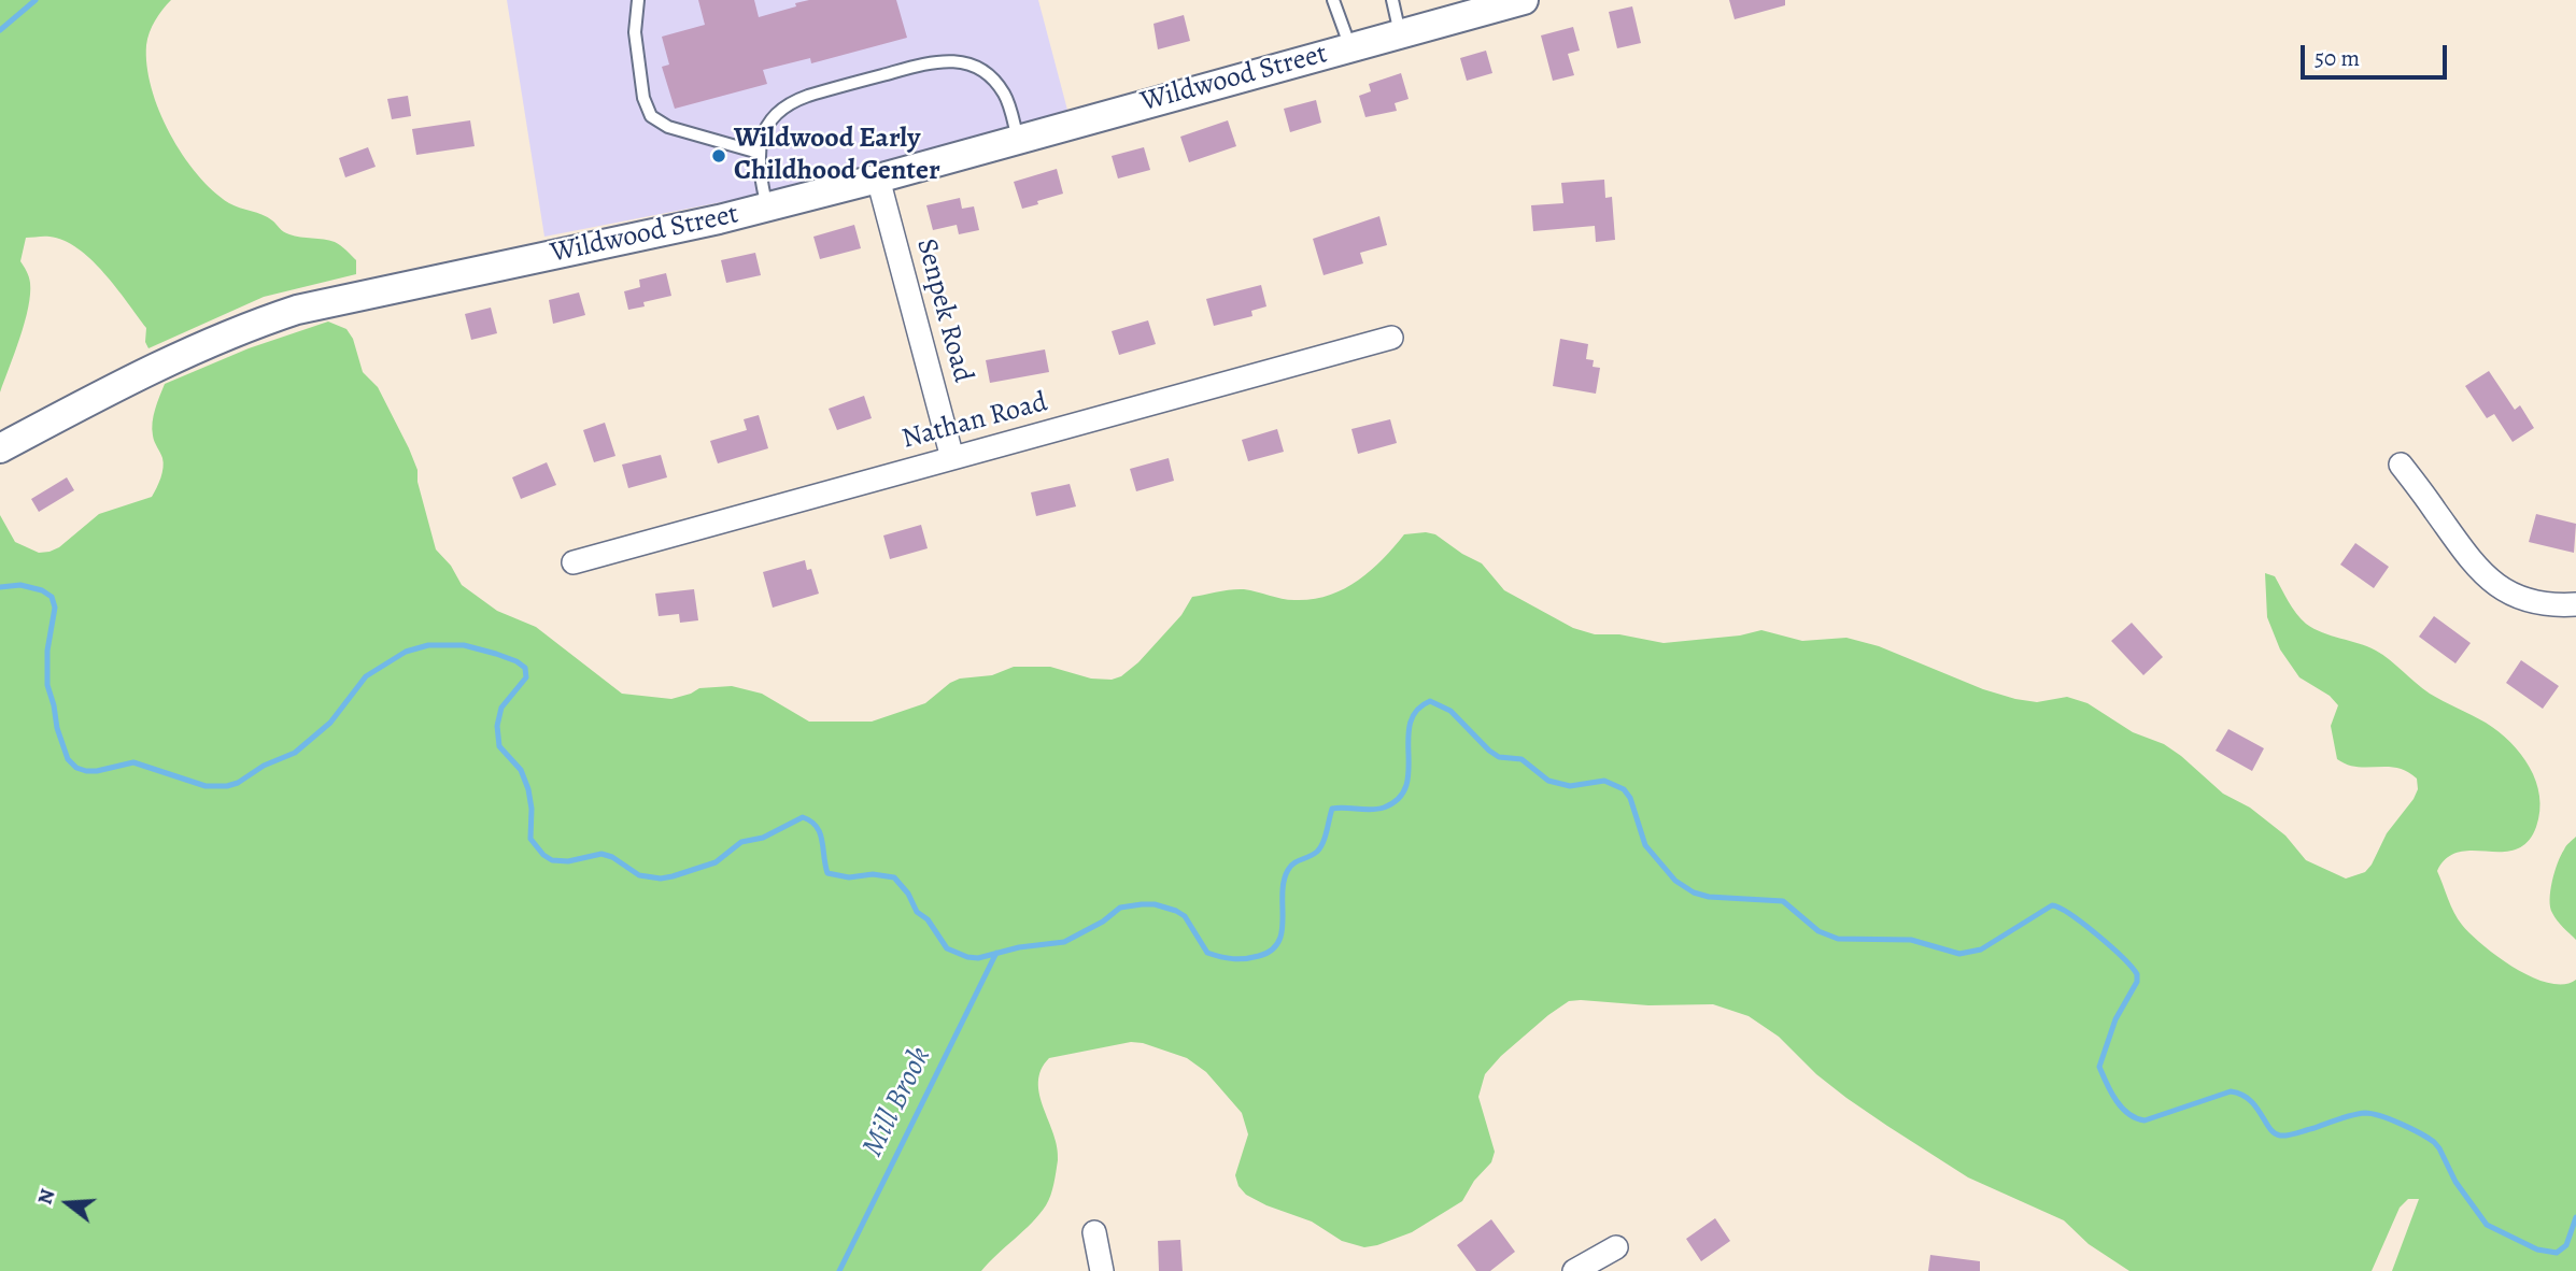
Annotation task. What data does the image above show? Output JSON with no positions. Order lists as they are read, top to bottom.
{
  "streets": {
    "street": ["Wildwood Street", "Senpek Road", "Nathan Road"]
  },
  "crossings": [
    ["Wildwood Street", "Senpek Road"],
    ["Senpek Road", "Nathan Road"]
  ],
  "water": ["Mill Brook"],
  "places": ["Wildwood Early Childhood Center"],
  "scale_bar": "50 m",
  "north": "left"
}
